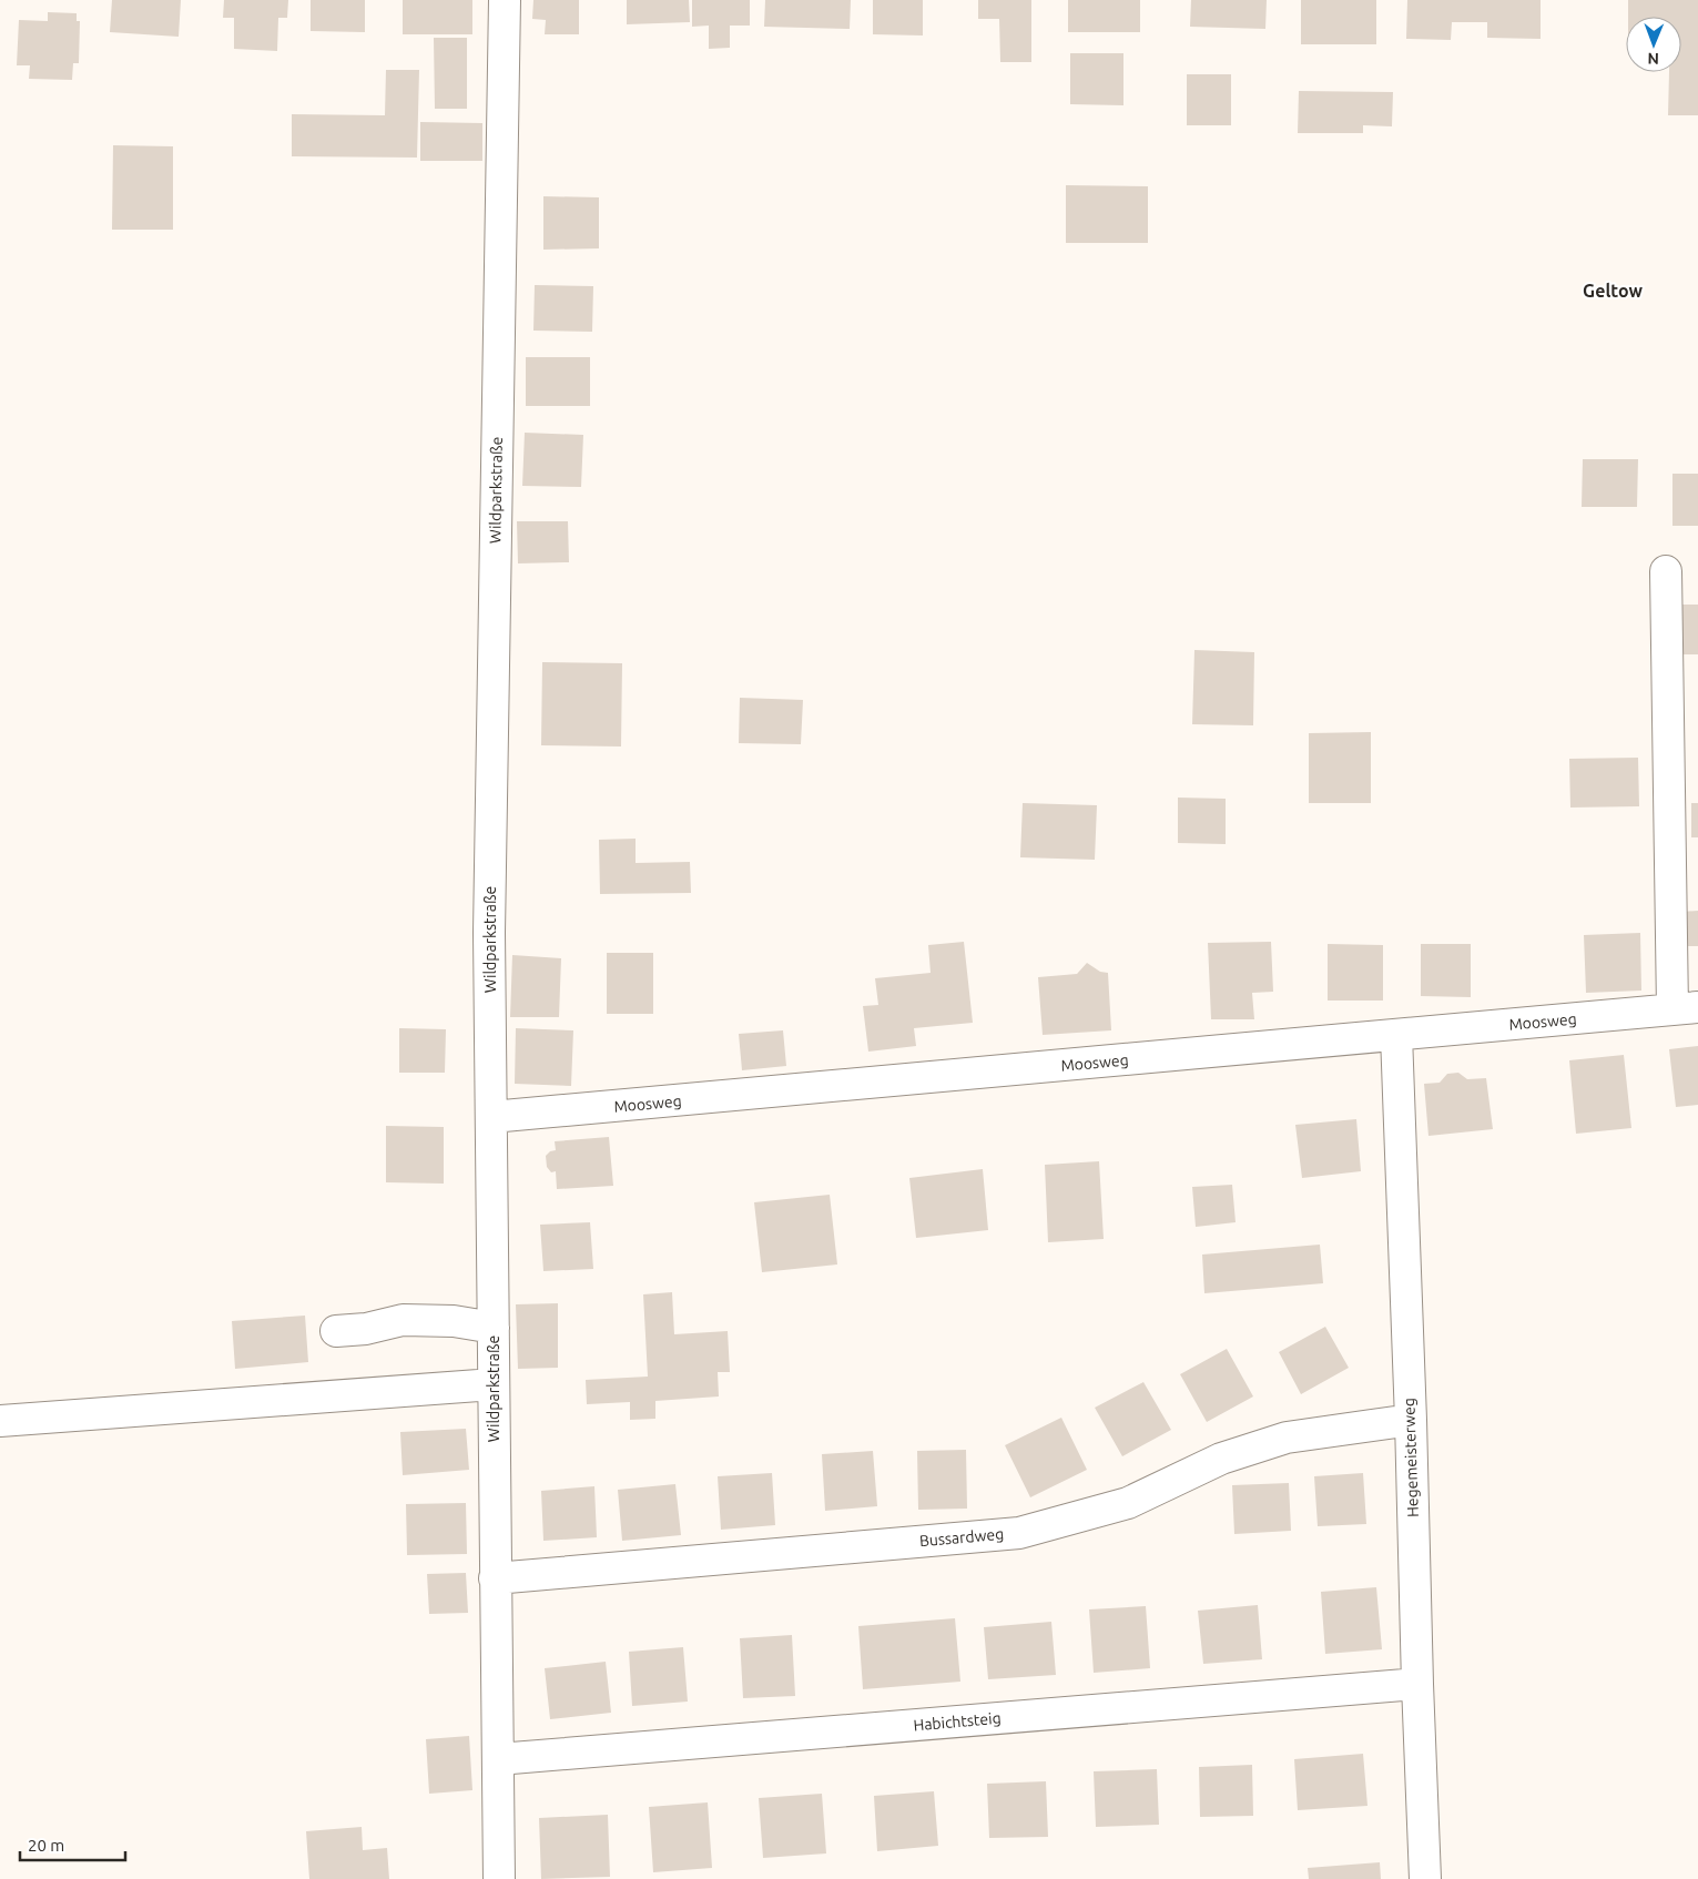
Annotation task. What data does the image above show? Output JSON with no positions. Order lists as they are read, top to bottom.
{
  "streets": {
    "street": [
      "Wildparkstraße",
      "Moosweg",
      "Hegemeisterweg",
      "Bussardweg",
      "Habichtsteig"
    ]
  },
  "crossings": [
    ["Wildparkstraße", "Moosweg"],
    ["Wildparkstraße", "Bussardweg"],
    ["Wildparkstraße", "Habichtsteig"],
    ["Moosweg", "Hegemeisterweg"],
    ["Hegemeisterweg", "Bussardweg"],
    ["Hegemeisterweg", "Habichtsteig"]
  ],
  "districts": ["Geltow"],
  "scale_bar": "20 m",
  "north": "bottom"
}
